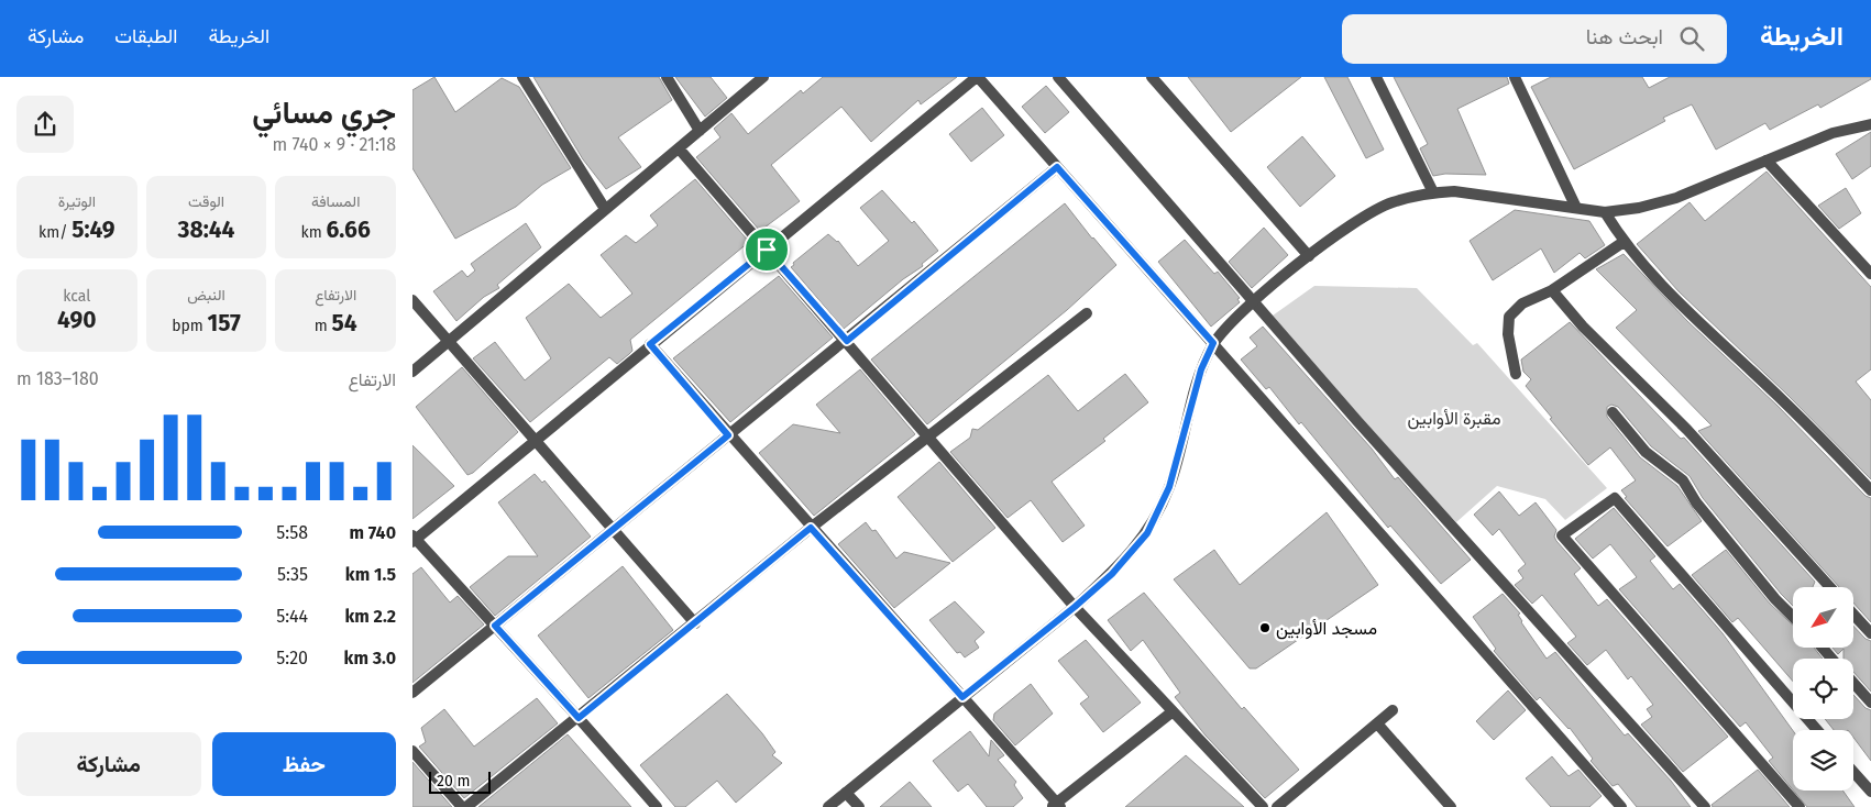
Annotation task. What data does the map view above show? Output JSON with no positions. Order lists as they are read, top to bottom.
{
  "parks": ["مقبرة الأوابين"],
  "places": ["مسجد الأوابين"],
  "scale_bar": "20 m",
  "north": "bottom left",
  "page": {
    "header": "الخريطة",
    "search": "ابحث هنا",
    "nav": ["الخريطة", "الطبقات", "مشاركة"],
    "heading": ["جري مسائي", "21:18 · 9 × 740 m"],
    "stats": [
      ["المسافة", "6.66 km"],
      ["الوقت", "38:44"],
      ["الوتيرة", "5:49 /km"],
      ["الارتفاع", "54 m"],
      ["النبض", "157 bpm"],
      ["kcal", "490"]
    ],
    "chart": ["الارتفاع", "180–183 m"],
    "list": [
      {
        "name": "740 m",
        "note": "5:58"
      },
      {
        "name": "1.5 km",
        "note": "5:35"
      },
      {
        "name": "2.2 km",
        "note": "5:44"
      },
      {
        "name": "3.0 km",
        "note": "5:20"
      }
    ],
    "buttons": ["حفظ", "مشاركة"],
    "scale": "20 m"
  }
}
